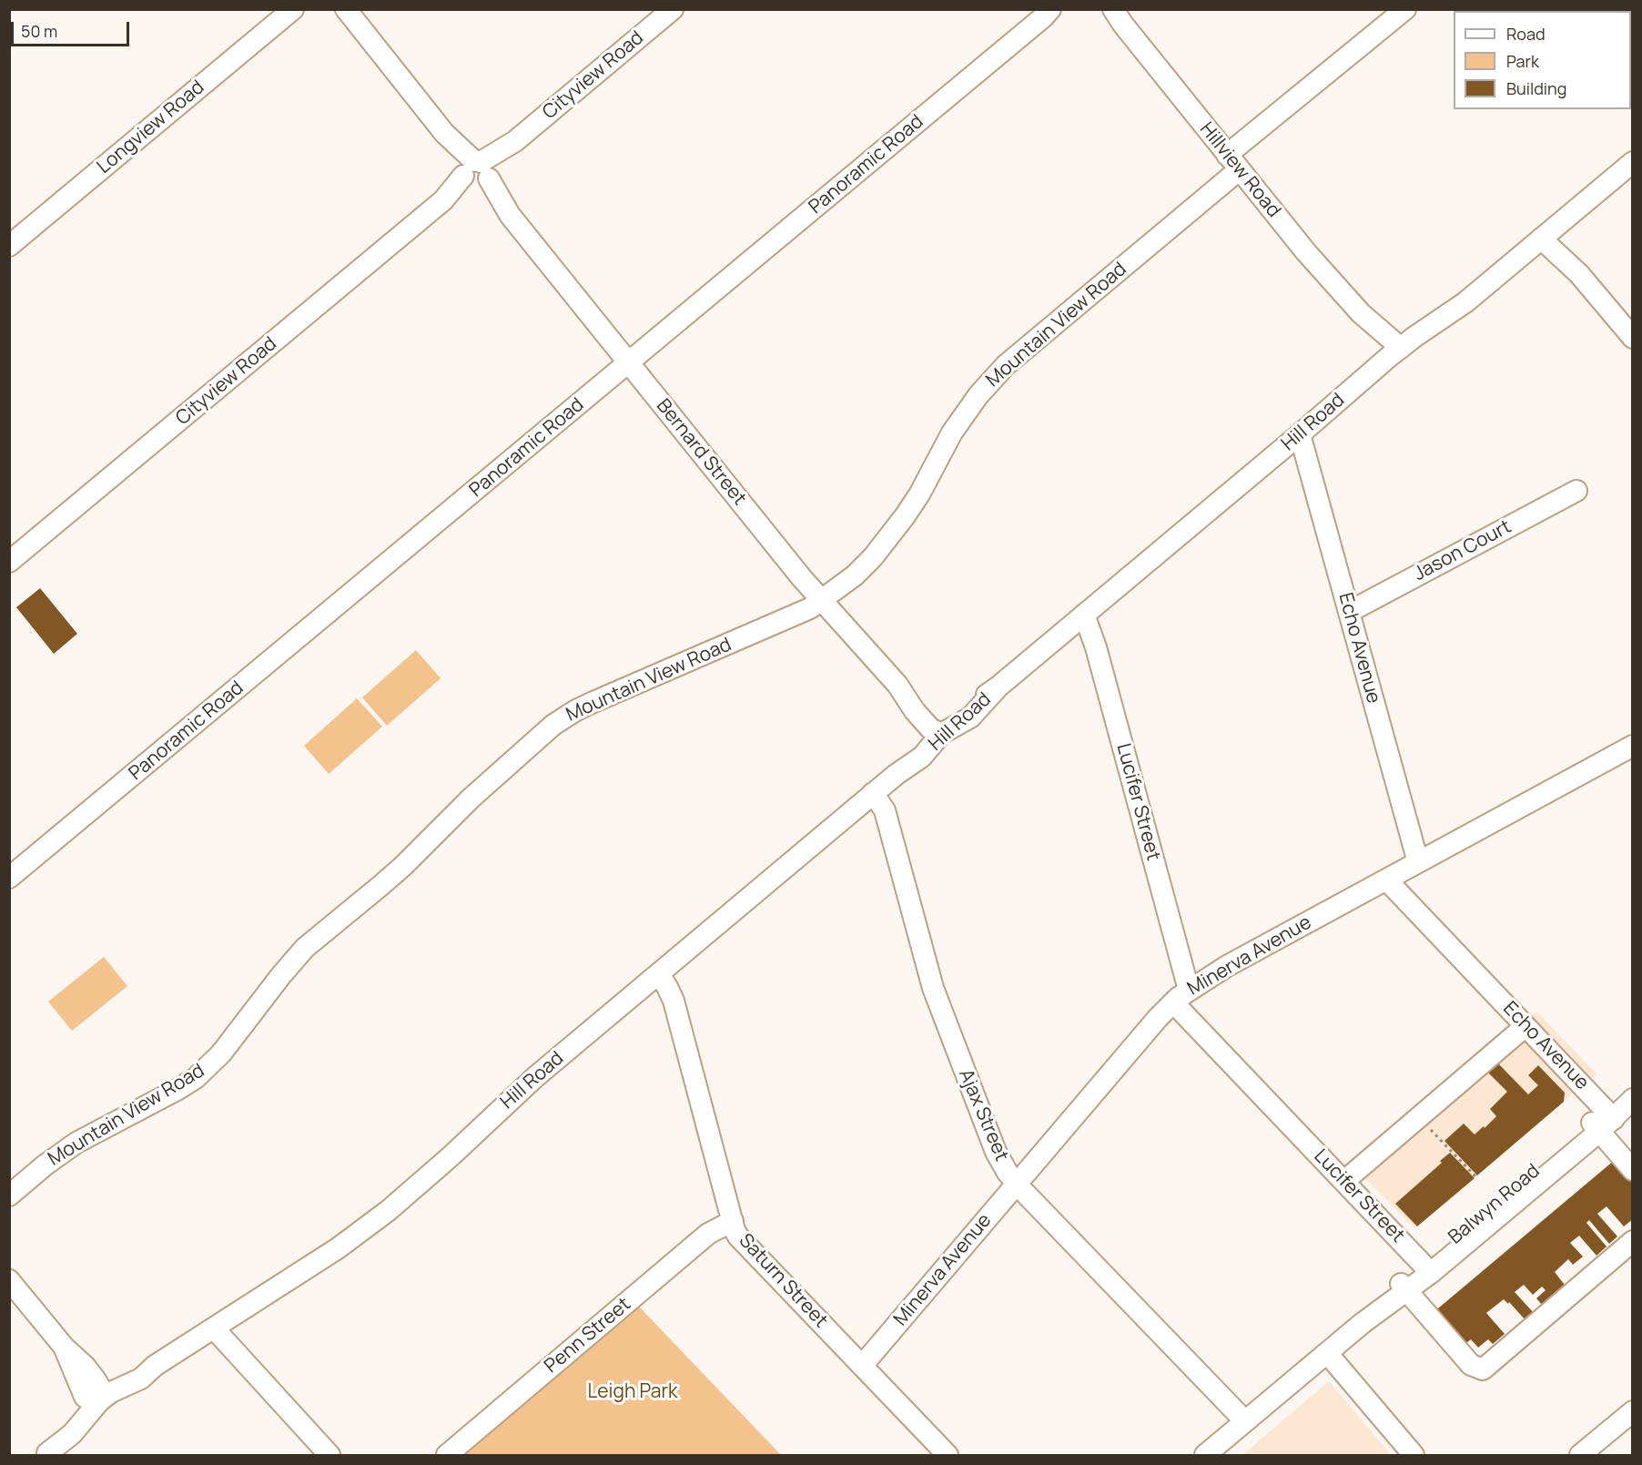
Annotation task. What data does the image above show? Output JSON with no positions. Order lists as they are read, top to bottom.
{
  "streets": {
    "street": [
      "Cityview Road",
      "Longview Road",
      "Panoramic Road",
      "Hillview Road",
      "Mountain View Road",
      "Hill Road",
      "Bernard Street",
      "Jason Court",
      "Echo Avenue",
      "Lucifer Street",
      "Minerva Avenue",
      "Ajax Street",
      "Balwyn Road",
      "Saturn Street",
      "Penn Street"
    ]
  },
  "crossings": [
    ["Cityview Road", "Bernard Street"],
    ["Panoramic Road", "Bernard Street"],
    ["Hillview Road", "Mountain View Road"],
    ["Hillview Road", "Hill Road"],
    ["Mountain View Road", "Bernard Street"],
    ["Hill Road", "Bernard Street"],
    ["Hill Road", "Echo Avenue"],
    ["Hill Road", "Lucifer Street"],
    ["Hill Road", "Ajax Street"],
    ["Hill Road", "Saturn Street"],
    ["Jason Court", "Echo Avenue"],
    ["Echo Avenue", "Minerva Avenue"],
    ["Echo Avenue", "Balwyn Road"],
    ["Lucifer Street", "Minerva Avenue"],
    ["Lucifer Street", "Balwyn Road"],
    ["Minerva Avenue", "Ajax Street"],
    ["Minerva Avenue", "Saturn Street"],
    ["Ajax Street", "Balwyn Road"],
    ["Saturn Street", "Penn Street"]
  ],
  "parks": ["Leigh Park"],
  "legend": ["Road", "Park", "Building"],
  "scale_bar": "50 m"
}
